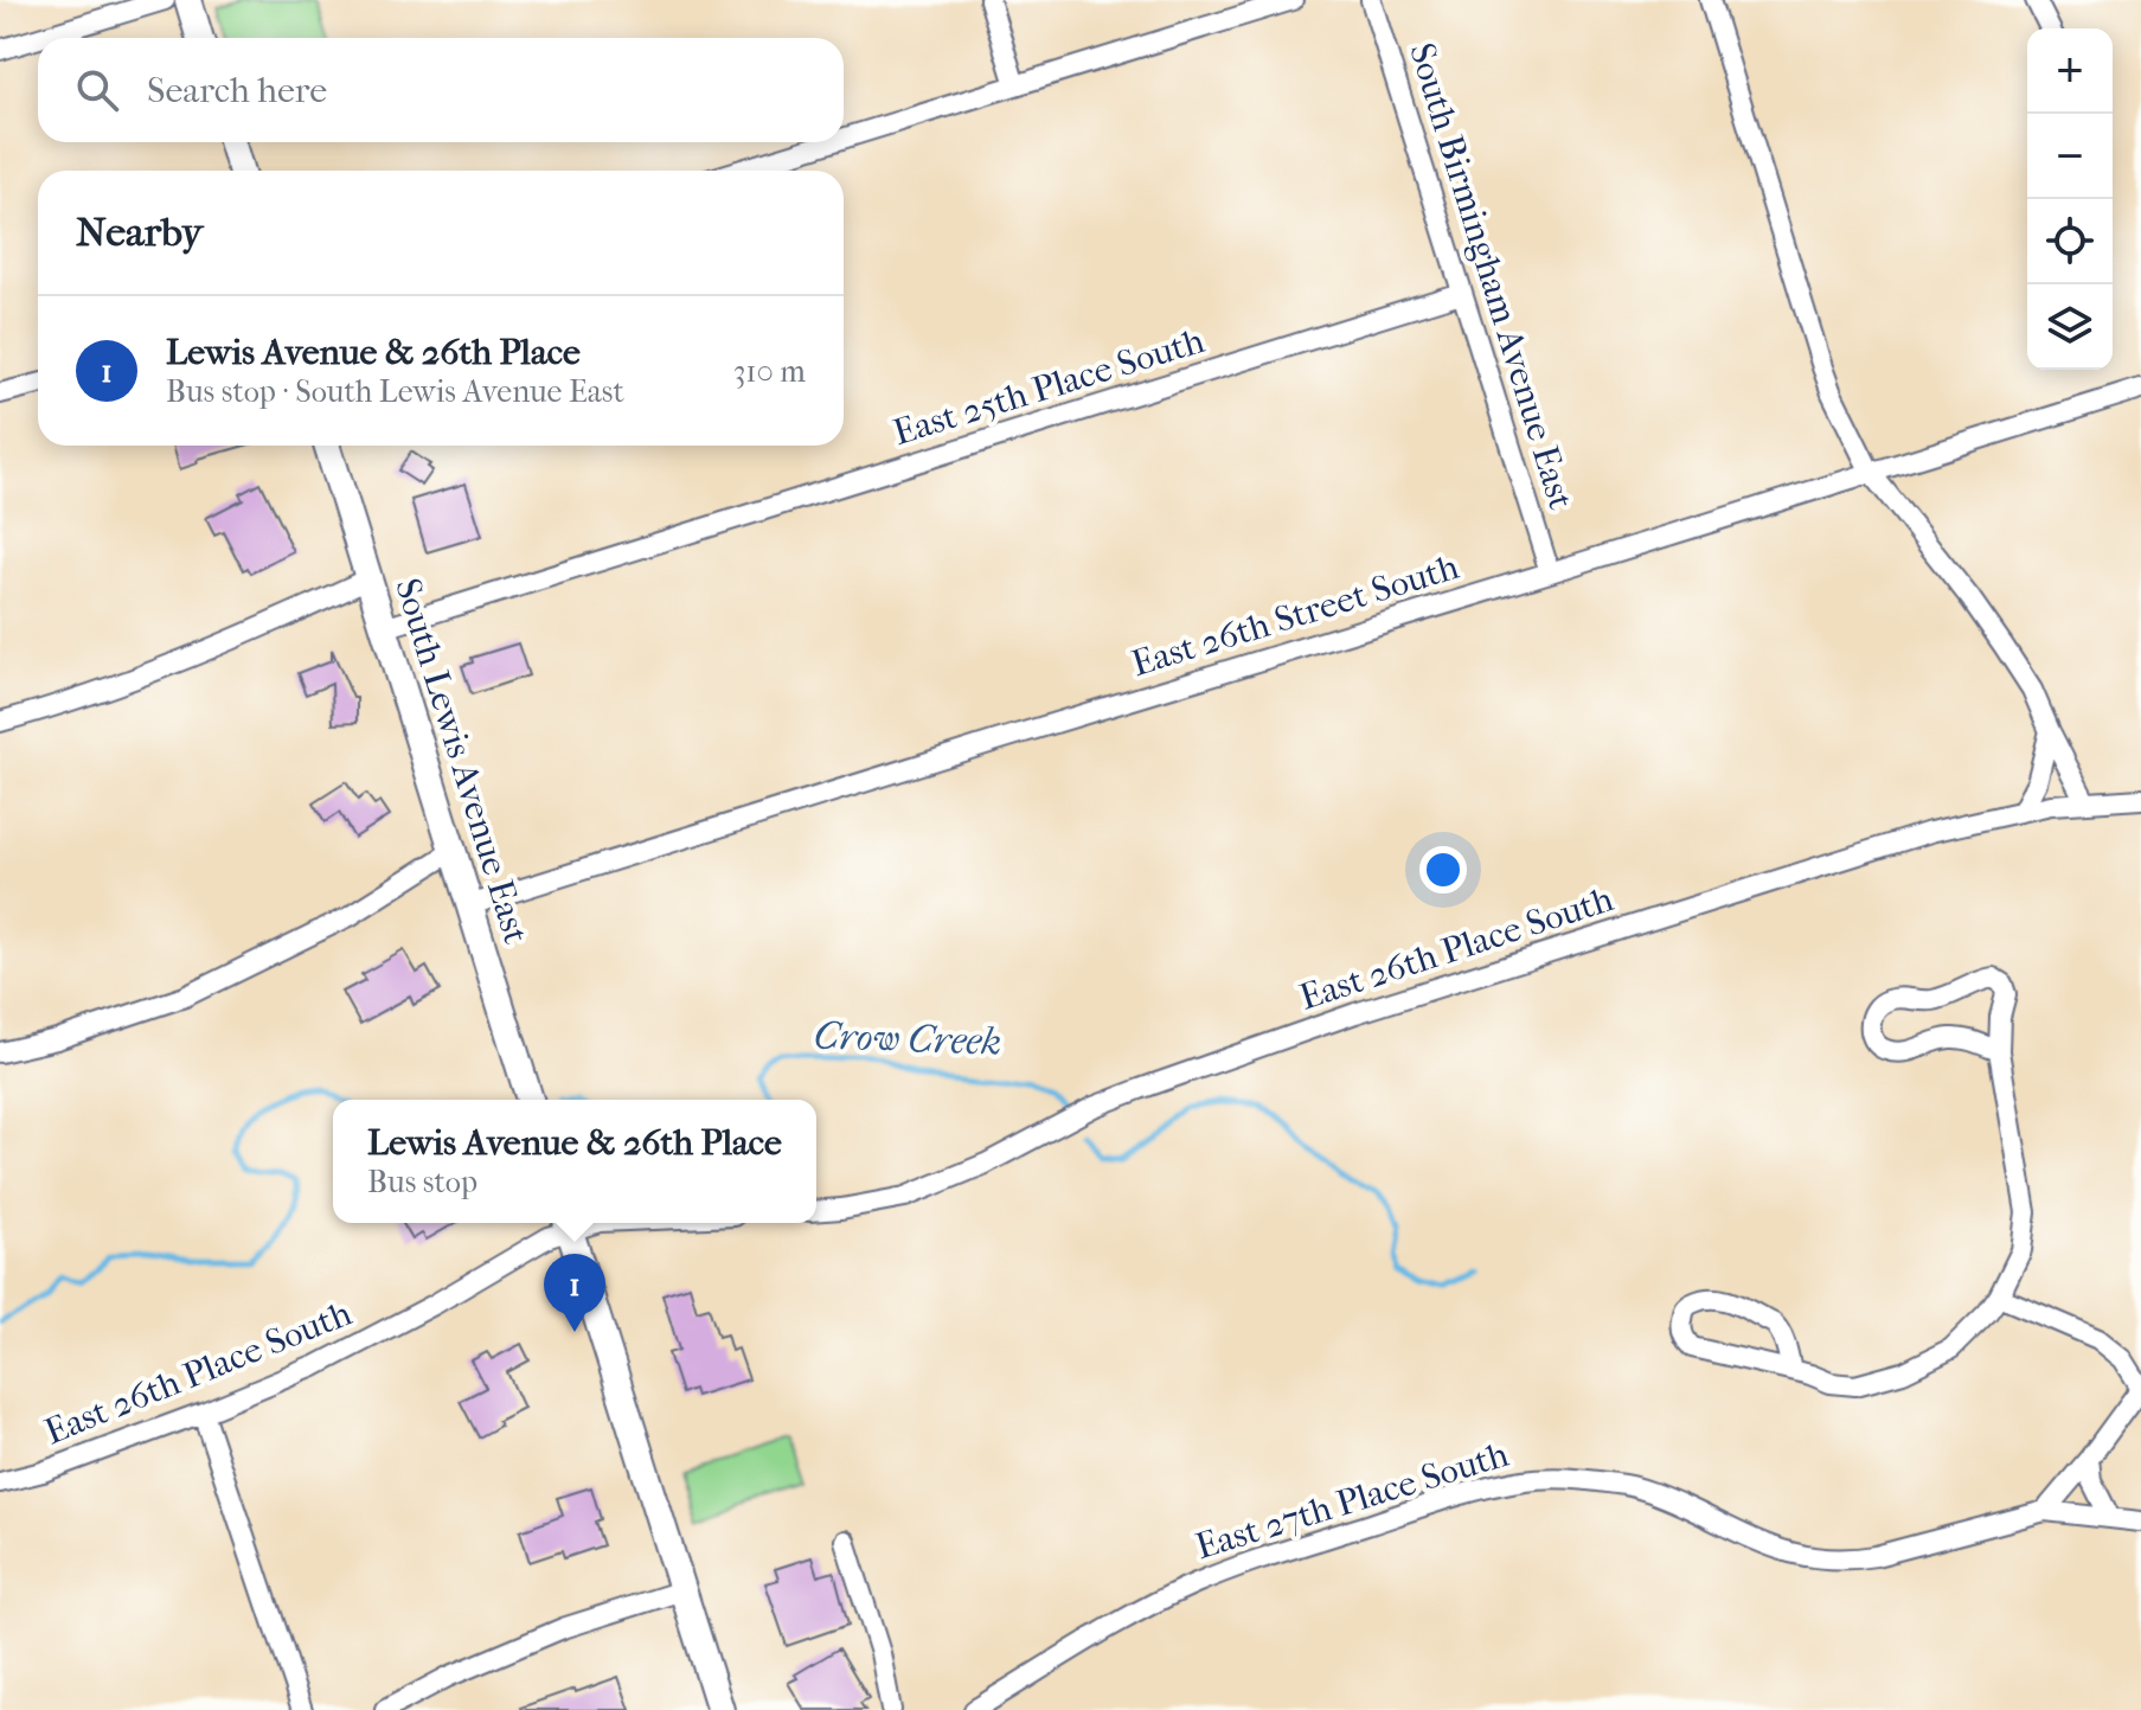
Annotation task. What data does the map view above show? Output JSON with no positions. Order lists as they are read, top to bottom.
{
  "streets": {
    "main road": ["South Lewis Avenue East"],
    "street": [
      "South Birmingham Avenue East",
      "East 25th Place South",
      "East 26th Street South",
      "East 26th Place South",
      "East 27th Place South"
    ]
  },
  "crossings": [
    ["South Birmingham Avenue East", "East 25th Place South"],
    ["South Birmingham Avenue East", "East 26th Street South"],
    ["East 25th Place South", "South Lewis Avenue East"],
    ["East 26th Street South", "South Lewis Avenue East"]
  ],
  "water": ["Crow Creek"],
  "page": {
    "map_buttons": ["+", "−"],
    "search": "Search here",
    "heading": "Nearby",
    "list": [
      {
        "mark": "1",
        "name": "Lewis Avenue & 26th Place",
        "note": "Bus stop · South Lewis Avenue East",
        "value": "310 m"
      }
    ],
    "popup": ["Lewis Avenue & 26th Place", "Bus stop"],
    "pins": "1"
  }
}
